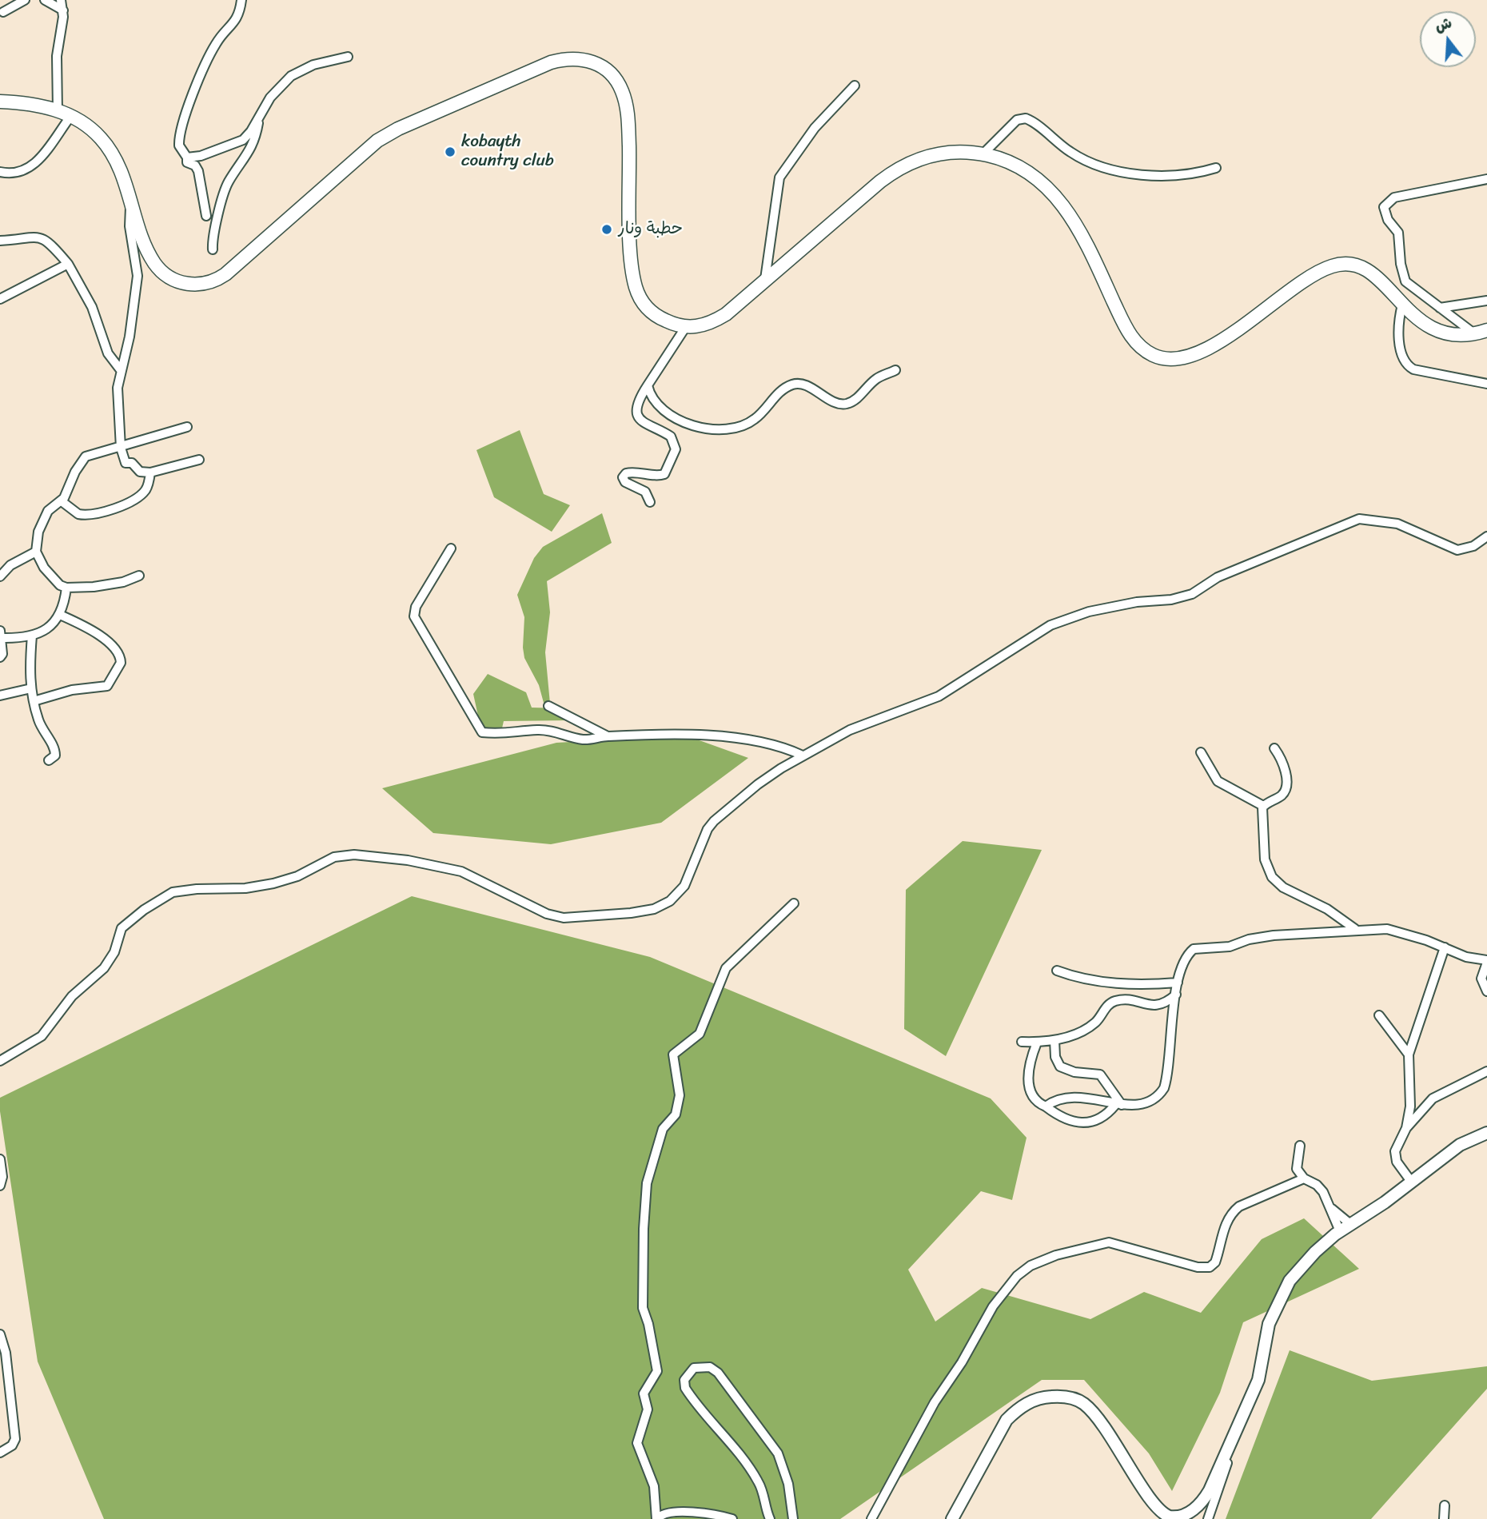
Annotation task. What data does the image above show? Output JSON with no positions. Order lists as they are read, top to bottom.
{
  "places": ["kobayth country club", "حطبة ونار"],
  "north": "top"
}
